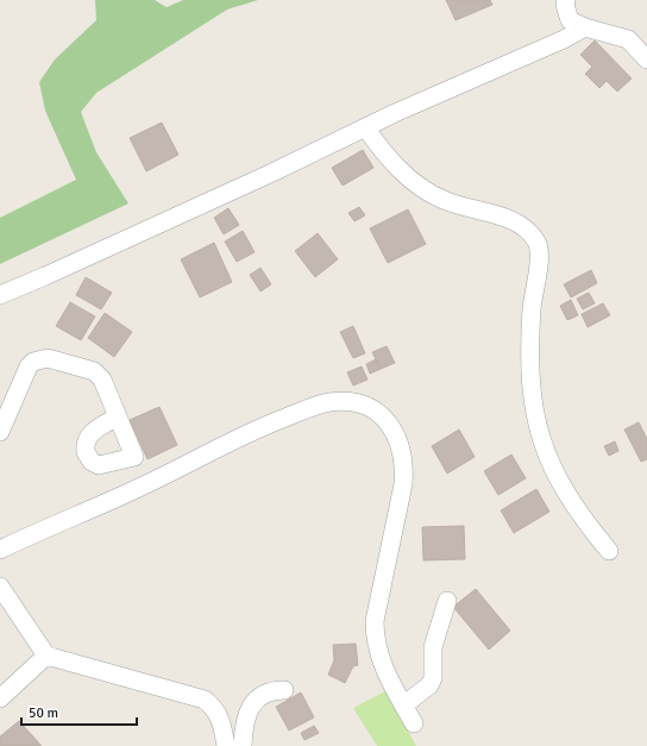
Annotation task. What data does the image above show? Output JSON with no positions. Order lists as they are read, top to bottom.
{
  "scale_bar": "50 m"
}
